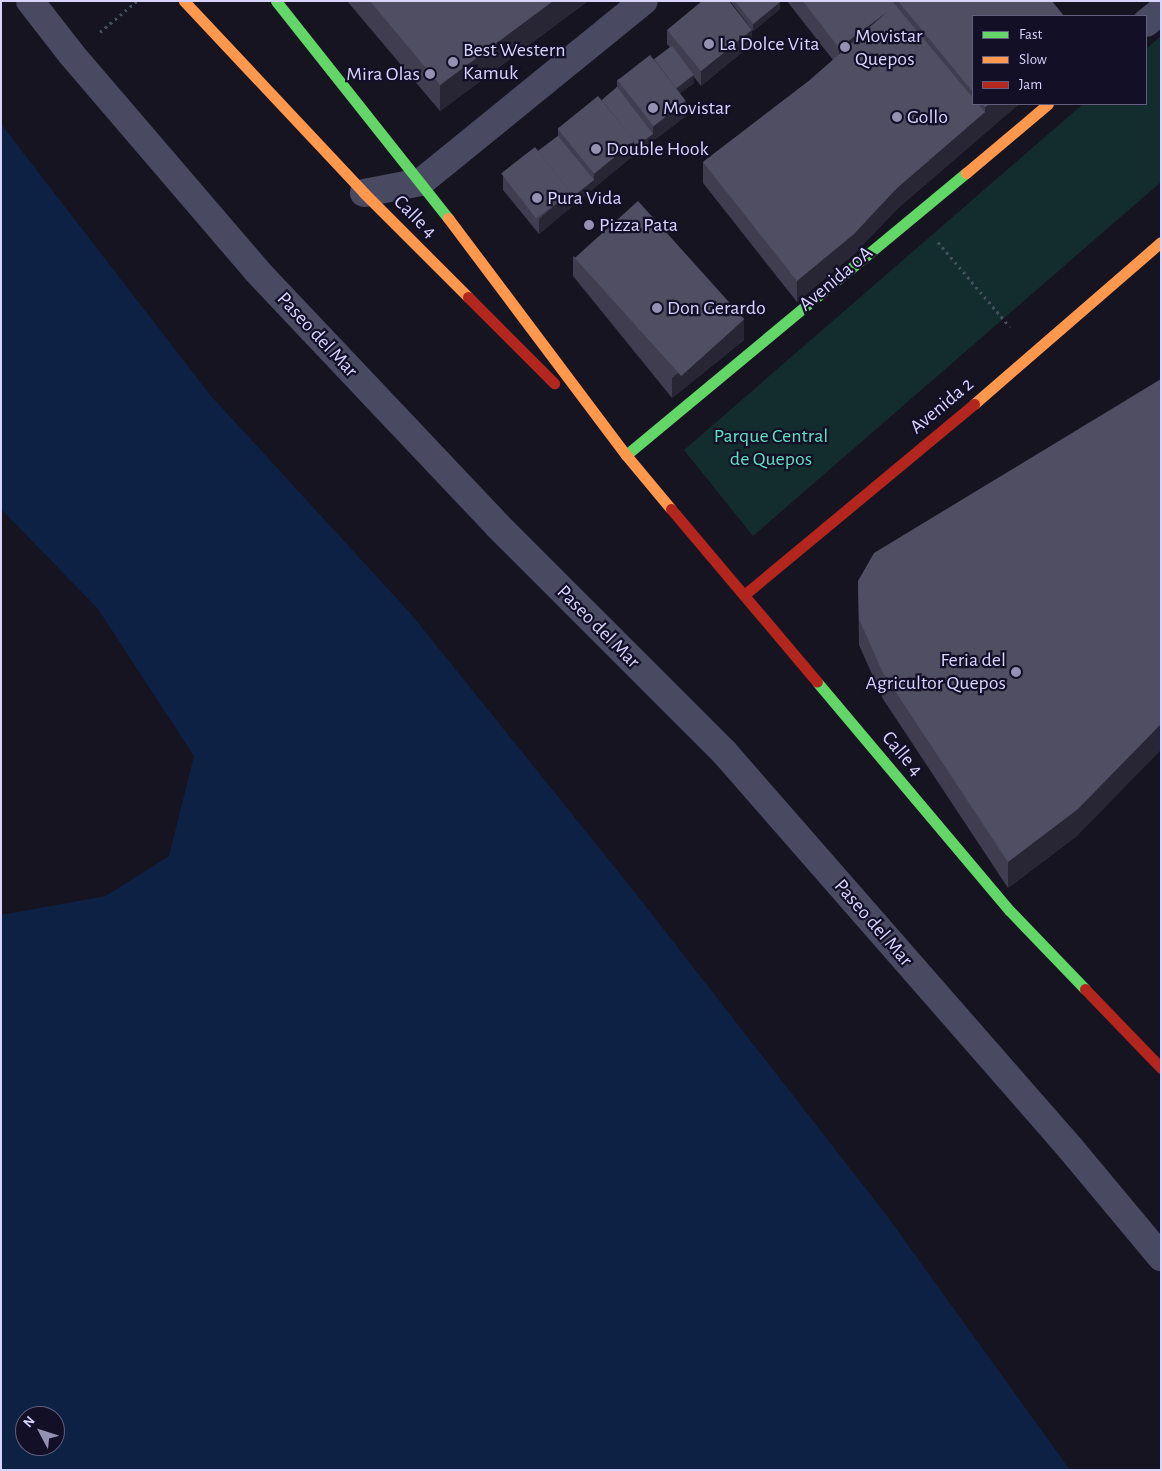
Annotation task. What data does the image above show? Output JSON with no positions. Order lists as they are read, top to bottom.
{
  "streets": {
    "main road": ["Calle 4", "Avenida 0A", "Avenida 2"],
    "street": ["Paseo del Mar"]
  },
  "crossings": [
    ["Calle 4", "Avenida 0A"],
    ["Calle 4", "Avenida 2"]
  ],
  "parks": ["Parque Central de Quepos"],
  "places": [
    "La Dolce Vita",
    "Movistar Quepos",
    "Best Western Kamuk",
    "Mira Olas",
    "Movistar",
    "Gollo",
    "Double Hook",
    "Pura Vida",
    "Pizza Pata",
    "Don Gerardo",
    "Feria del Agricultor Quepos"
  ],
  "legend": ["Fast", "Slow", "Jam"],
  "north": "top left"
}
